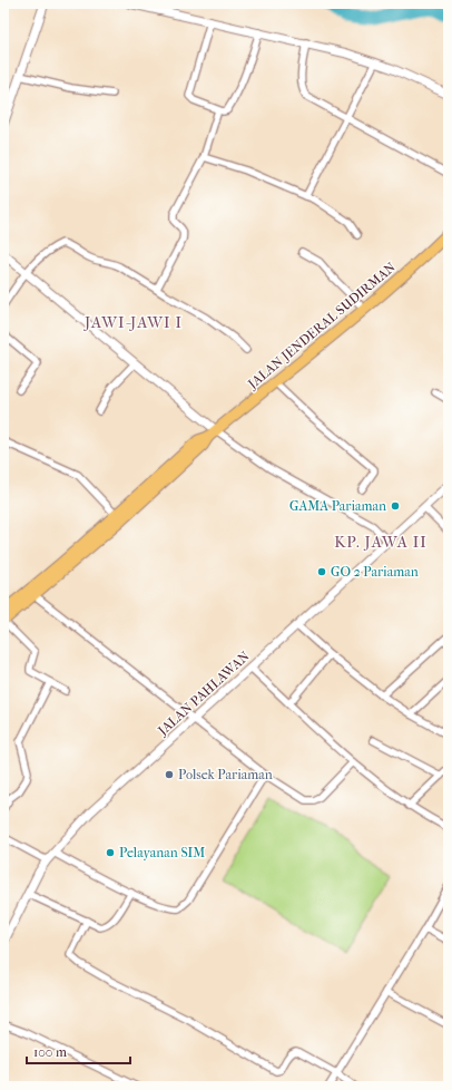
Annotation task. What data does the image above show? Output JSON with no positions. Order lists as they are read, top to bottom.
{
  "streets": {
    "main road": ["JALAN JENDERAL SUDIRMAN"],
    "street": ["JALAN PAHLAWAN"]
  },
  "districts": ["JAWI-JAWI I", "KP. JAWA II"],
  "places": [
    "GAMA Pariaman",
    "GO 2 Pariaman",
    "Polsek Pariaman",
    "Pelayanan SIM"
  ],
  "scale_bar": "100 m"
}
